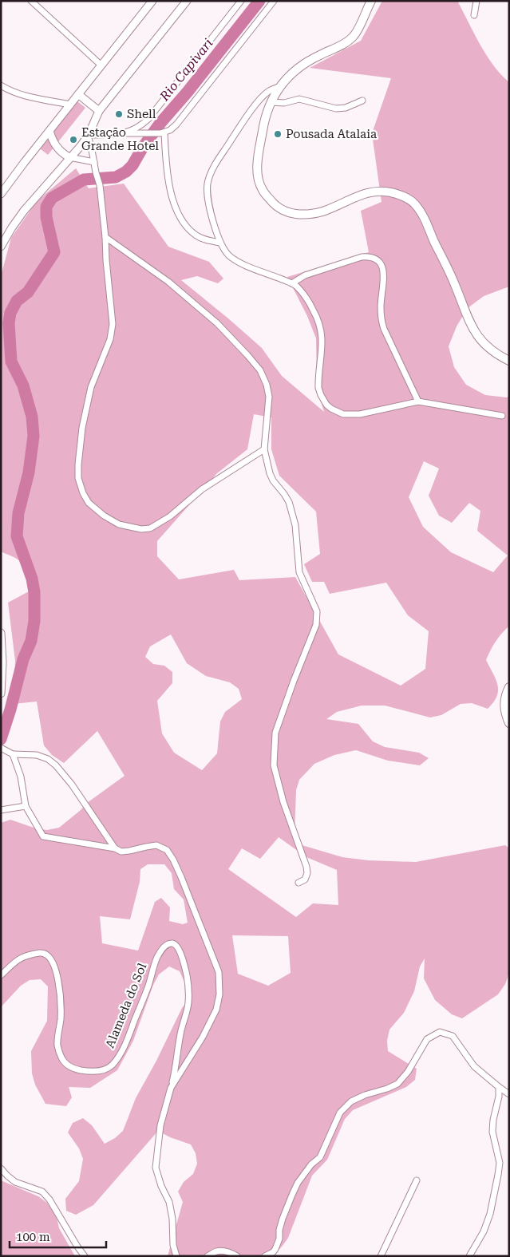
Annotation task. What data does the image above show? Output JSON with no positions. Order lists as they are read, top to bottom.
{
  "streets": {
    "street": ["Alameda do Sol"]
  },
  "water": ["Rio Capivari"],
  "places": ["Shell", "Pousada Atalaia", "Estação Grande Hotel"],
  "scale_bar": "100 m"
}
